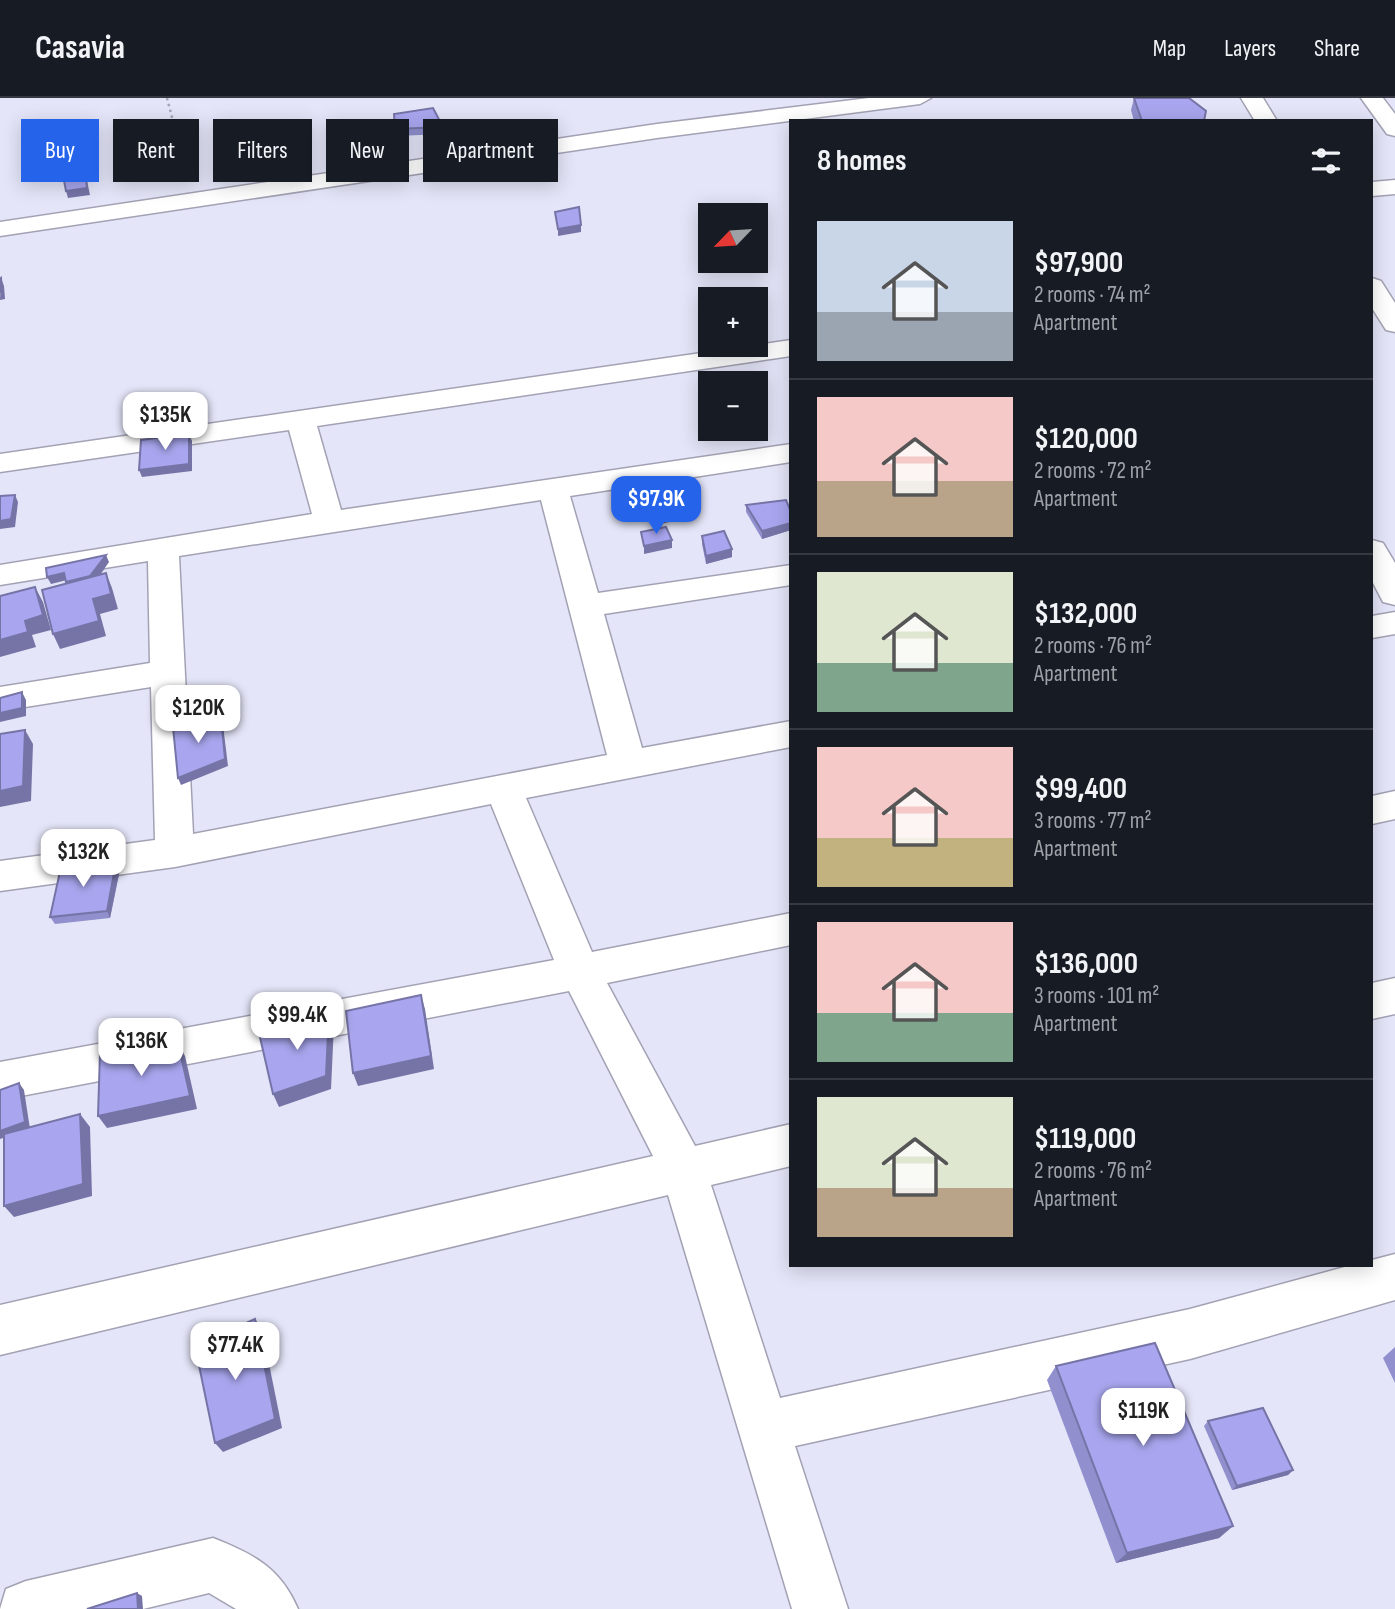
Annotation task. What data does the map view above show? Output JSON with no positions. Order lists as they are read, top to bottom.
{
  "north": "bottom left",
  "page": {
    "header": "Casavia",
    "nav": ["Map", "Layers", "Share"],
    "chip": [
      "Buy",
      "Rent",
      "Filters",
      "New",
      "Apartment"
    ],
    "heading": "8 homes",
    "map_buttons": ["+", "−"],
    "list": [
      {
        "name": "$97,900",
        "note": "2 rooms · 74 m² · Apartment"
      },
      {
        "name": "$120,000",
        "note": "2 rooms · 72 m² · Apartment"
      },
      {
        "name": "$132,000",
        "note": "2 rooms · 76 m² · Apartment"
      },
      {
        "name": "$99,400",
        "note": "3 rooms · 77 m² · Apartment"
      },
      {
        "name": "$136,000",
        "note": "3 rooms · 101 m² · Apartment"
      },
      {
        "name": "$119,000",
        "note": "2 rooms · 76 m² · Apartment"
      }
    ],
    "price": [
      "$135K",
      "$97.9K",
      "$120K",
      "$132K",
      "$99.4K",
      "$136K",
      "$77.4K",
      "$119K"
    ]
  }
}
